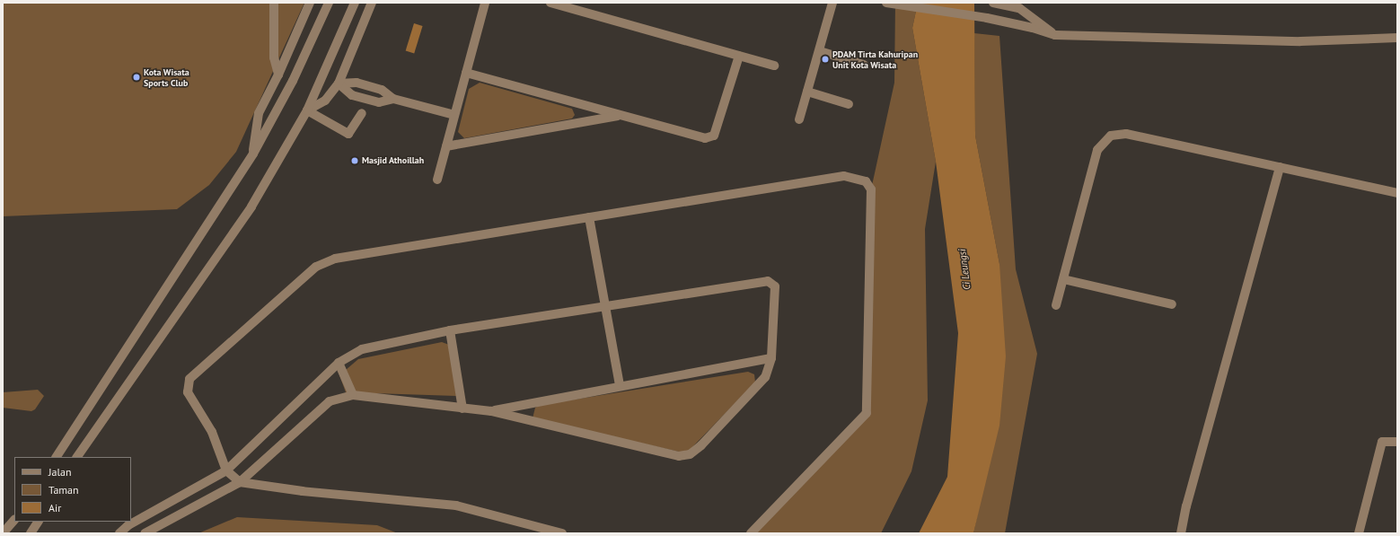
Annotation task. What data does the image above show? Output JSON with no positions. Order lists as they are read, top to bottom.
{
  "water": ["Ci Leungsi"],
  "places": ["PDAM Tirta Kahuripan Unit Kota Wisata", "Kota Wisata Sports Club", "Masjid Athoillah"],
  "legend": ["Jalan", "Taman", "Air"]
}
